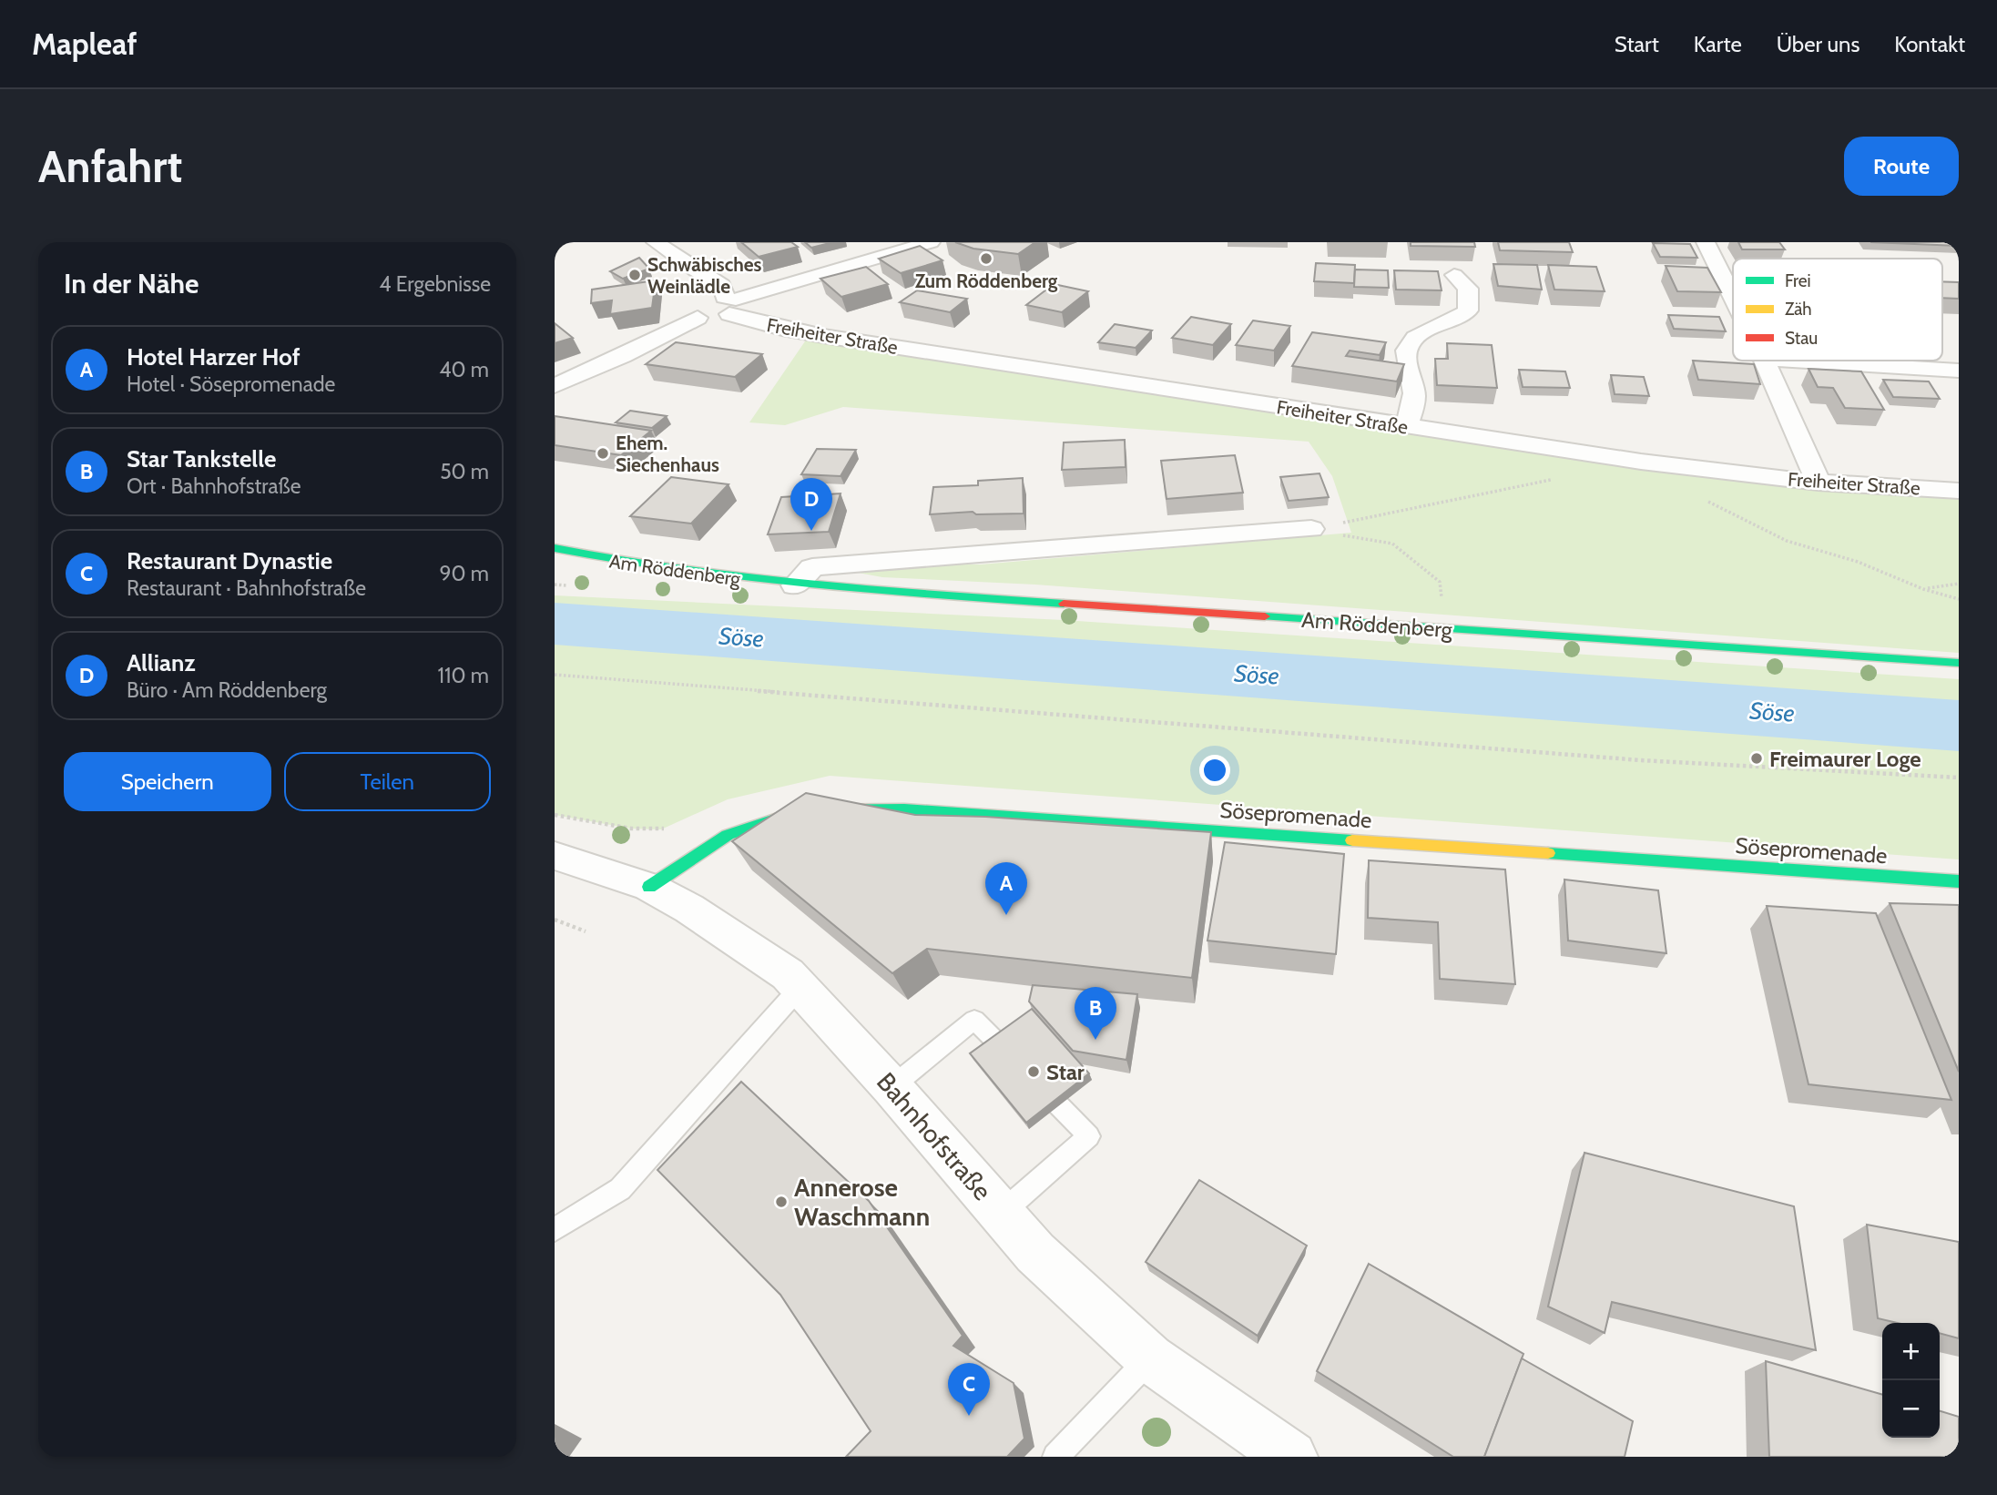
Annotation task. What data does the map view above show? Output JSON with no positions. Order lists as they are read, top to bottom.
{
  "streets": {
    "main road": ["Am Röddenberg", "Sösepromenade"],
    "street": ["Freiheiter Straße", "Bahnhofstraße"]
  },
  "crossings": [
    ["Sösepromenade", "Bahnhofstraße"]
  ],
  "water": ["Söse"],
  "places": [
    "Zum Röddenberg",
    "Schwäbisches Weinlädle",
    "Ehem. Siechenhaus",
    "Freimaurer Loge",
    "Star",
    "Annerose Waschmann"
  ],
  "legend": ["Frei", "Zäh", "Stau"],
  "page": {
    "header": "Mapleaf",
    "nav": [
      "Start",
      "Karte",
      "Über uns",
      "Kontakt"
    ],
    "buttons": [
      "Route",
      ["Speichern", "Teilen"]
    ],
    "title": "Anfahrt",
    "heading": ["In der Nähe", "4 Ergebnisse"],
    "list": [
      {
        "mark": "A",
        "name": "Hotel Harzer Hof",
        "note": "Hotel · Sösepromenade",
        "value": "40 m"
      },
      {
        "mark": "B",
        "name": "Star Tankstelle",
        "note": "Ort · Bahnhofstraße",
        "value": "50 m"
      },
      {
        "mark": "C",
        "name": "Restaurant Dynastie",
        "note": "Restaurant · Bahnhofstraße",
        "value": "90 m"
      },
      {
        "mark": "D",
        "name": "Allianz",
        "note": "Büro · Am Röddenberg",
        "value": "110 m"
      }
    ],
    "pins": [
      "D",
      "A",
      "B",
      "C"
    ],
    "map_buttons": ["+", "−"]
  }
}
